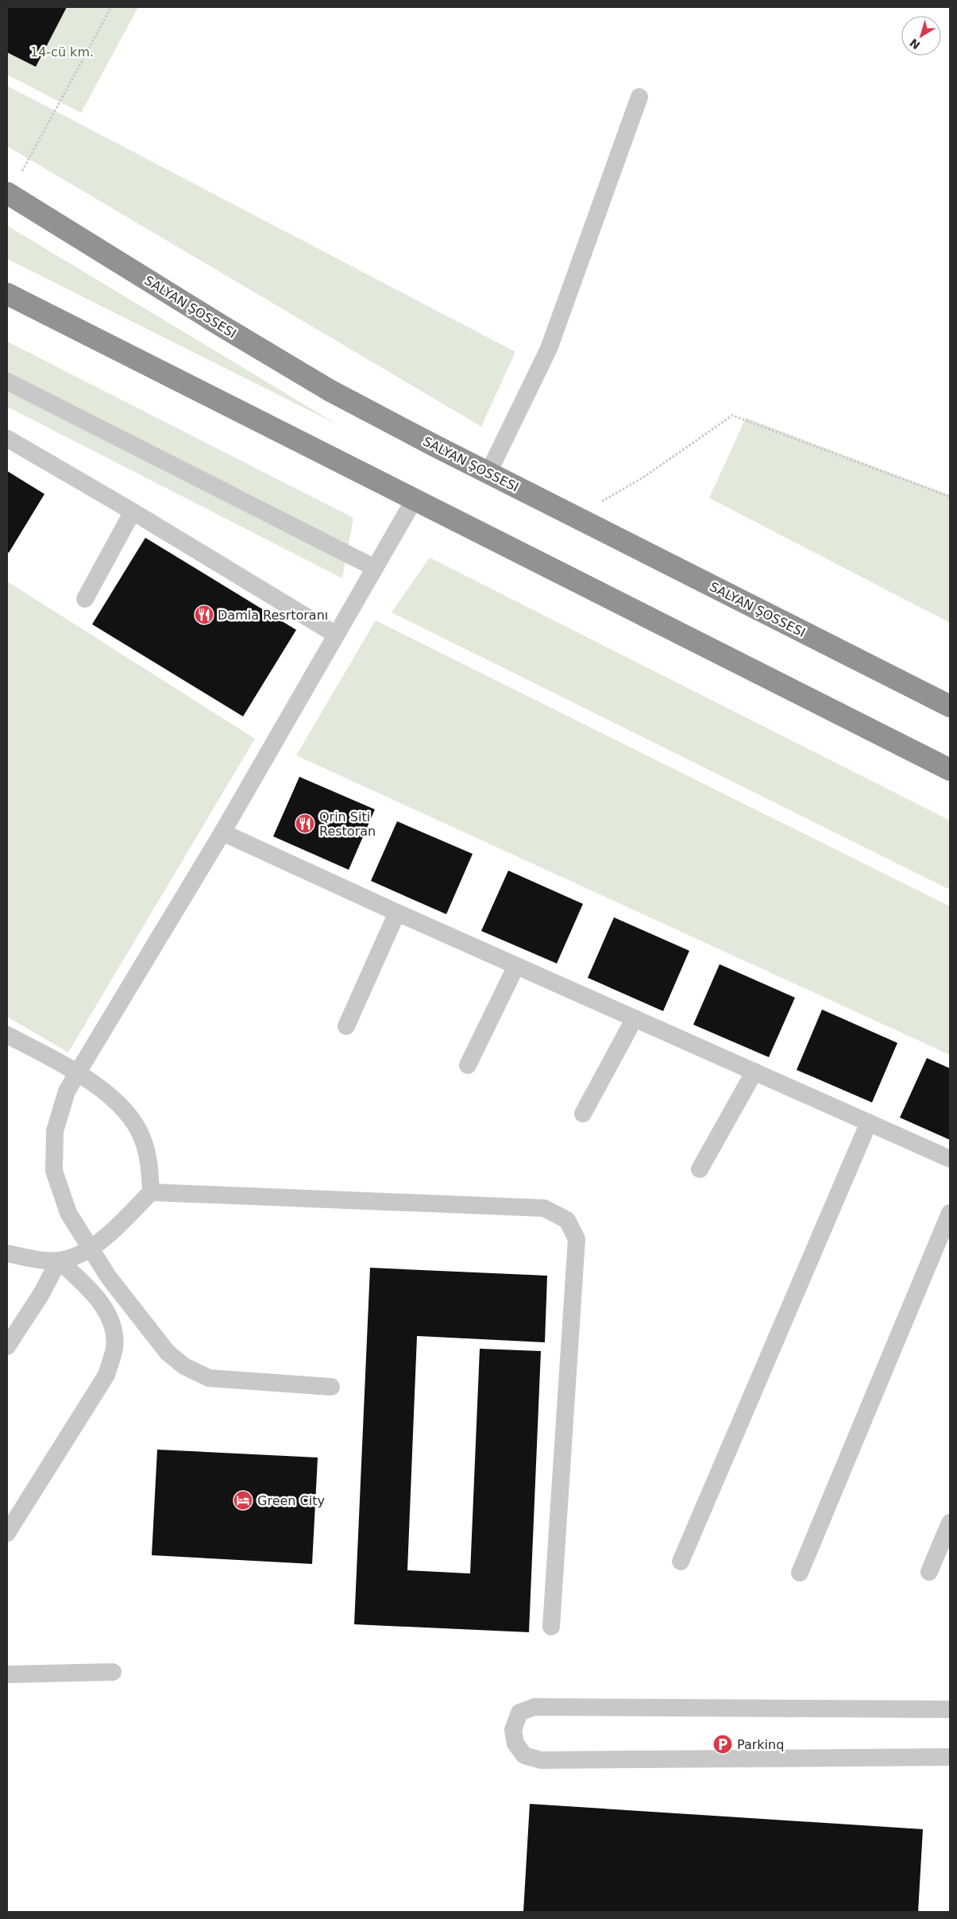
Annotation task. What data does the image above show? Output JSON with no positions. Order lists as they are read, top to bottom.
{
  "streets": {
    "highway": ["SALYAN ŞOSSESI"]
  },
  "parks": ["14-cü km."],
  "places": {
    "restaurant": ["Damla Resrtoranı", "Qrin Siti Restoran"],
    "hotel": ["Green City"],
    "parking": ["Parkinq"]
  },
  "north": "bottom left"
}
